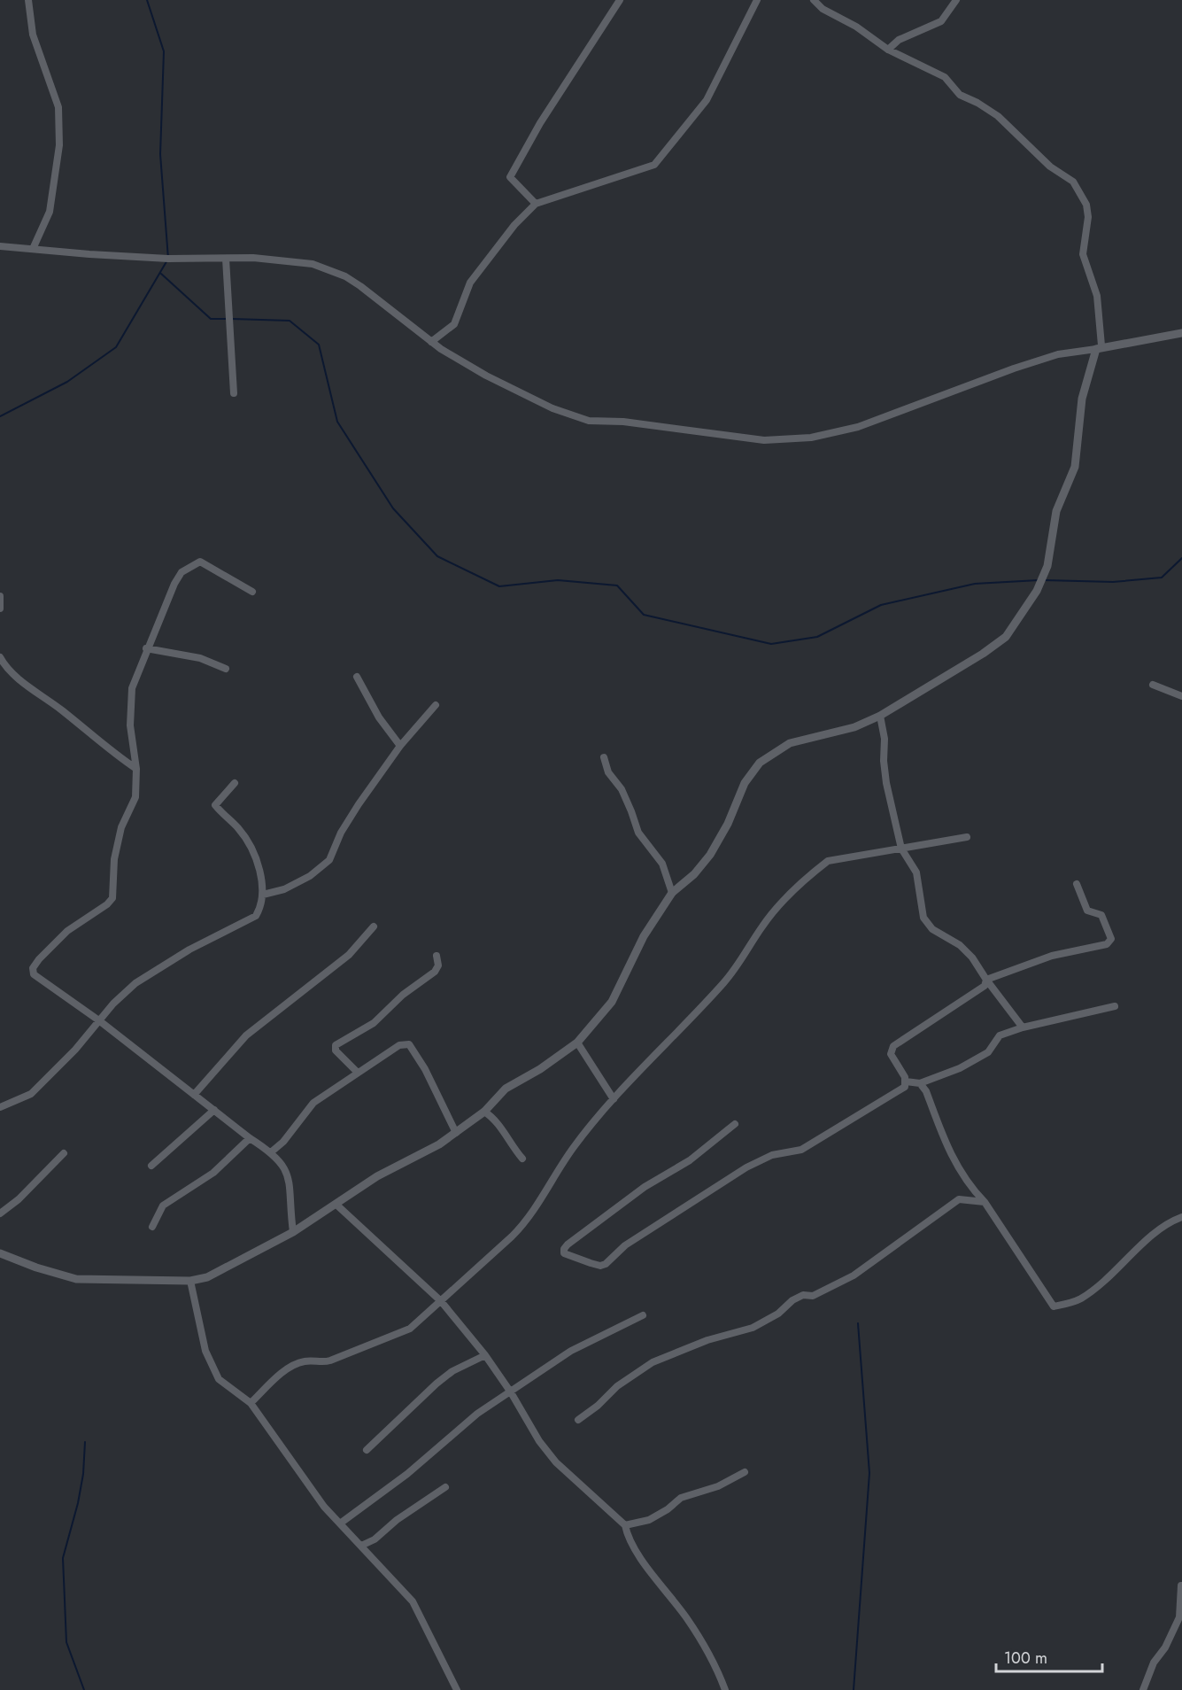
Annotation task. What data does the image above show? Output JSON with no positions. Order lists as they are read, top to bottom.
{
  "scale_bar": "100 m"
}
